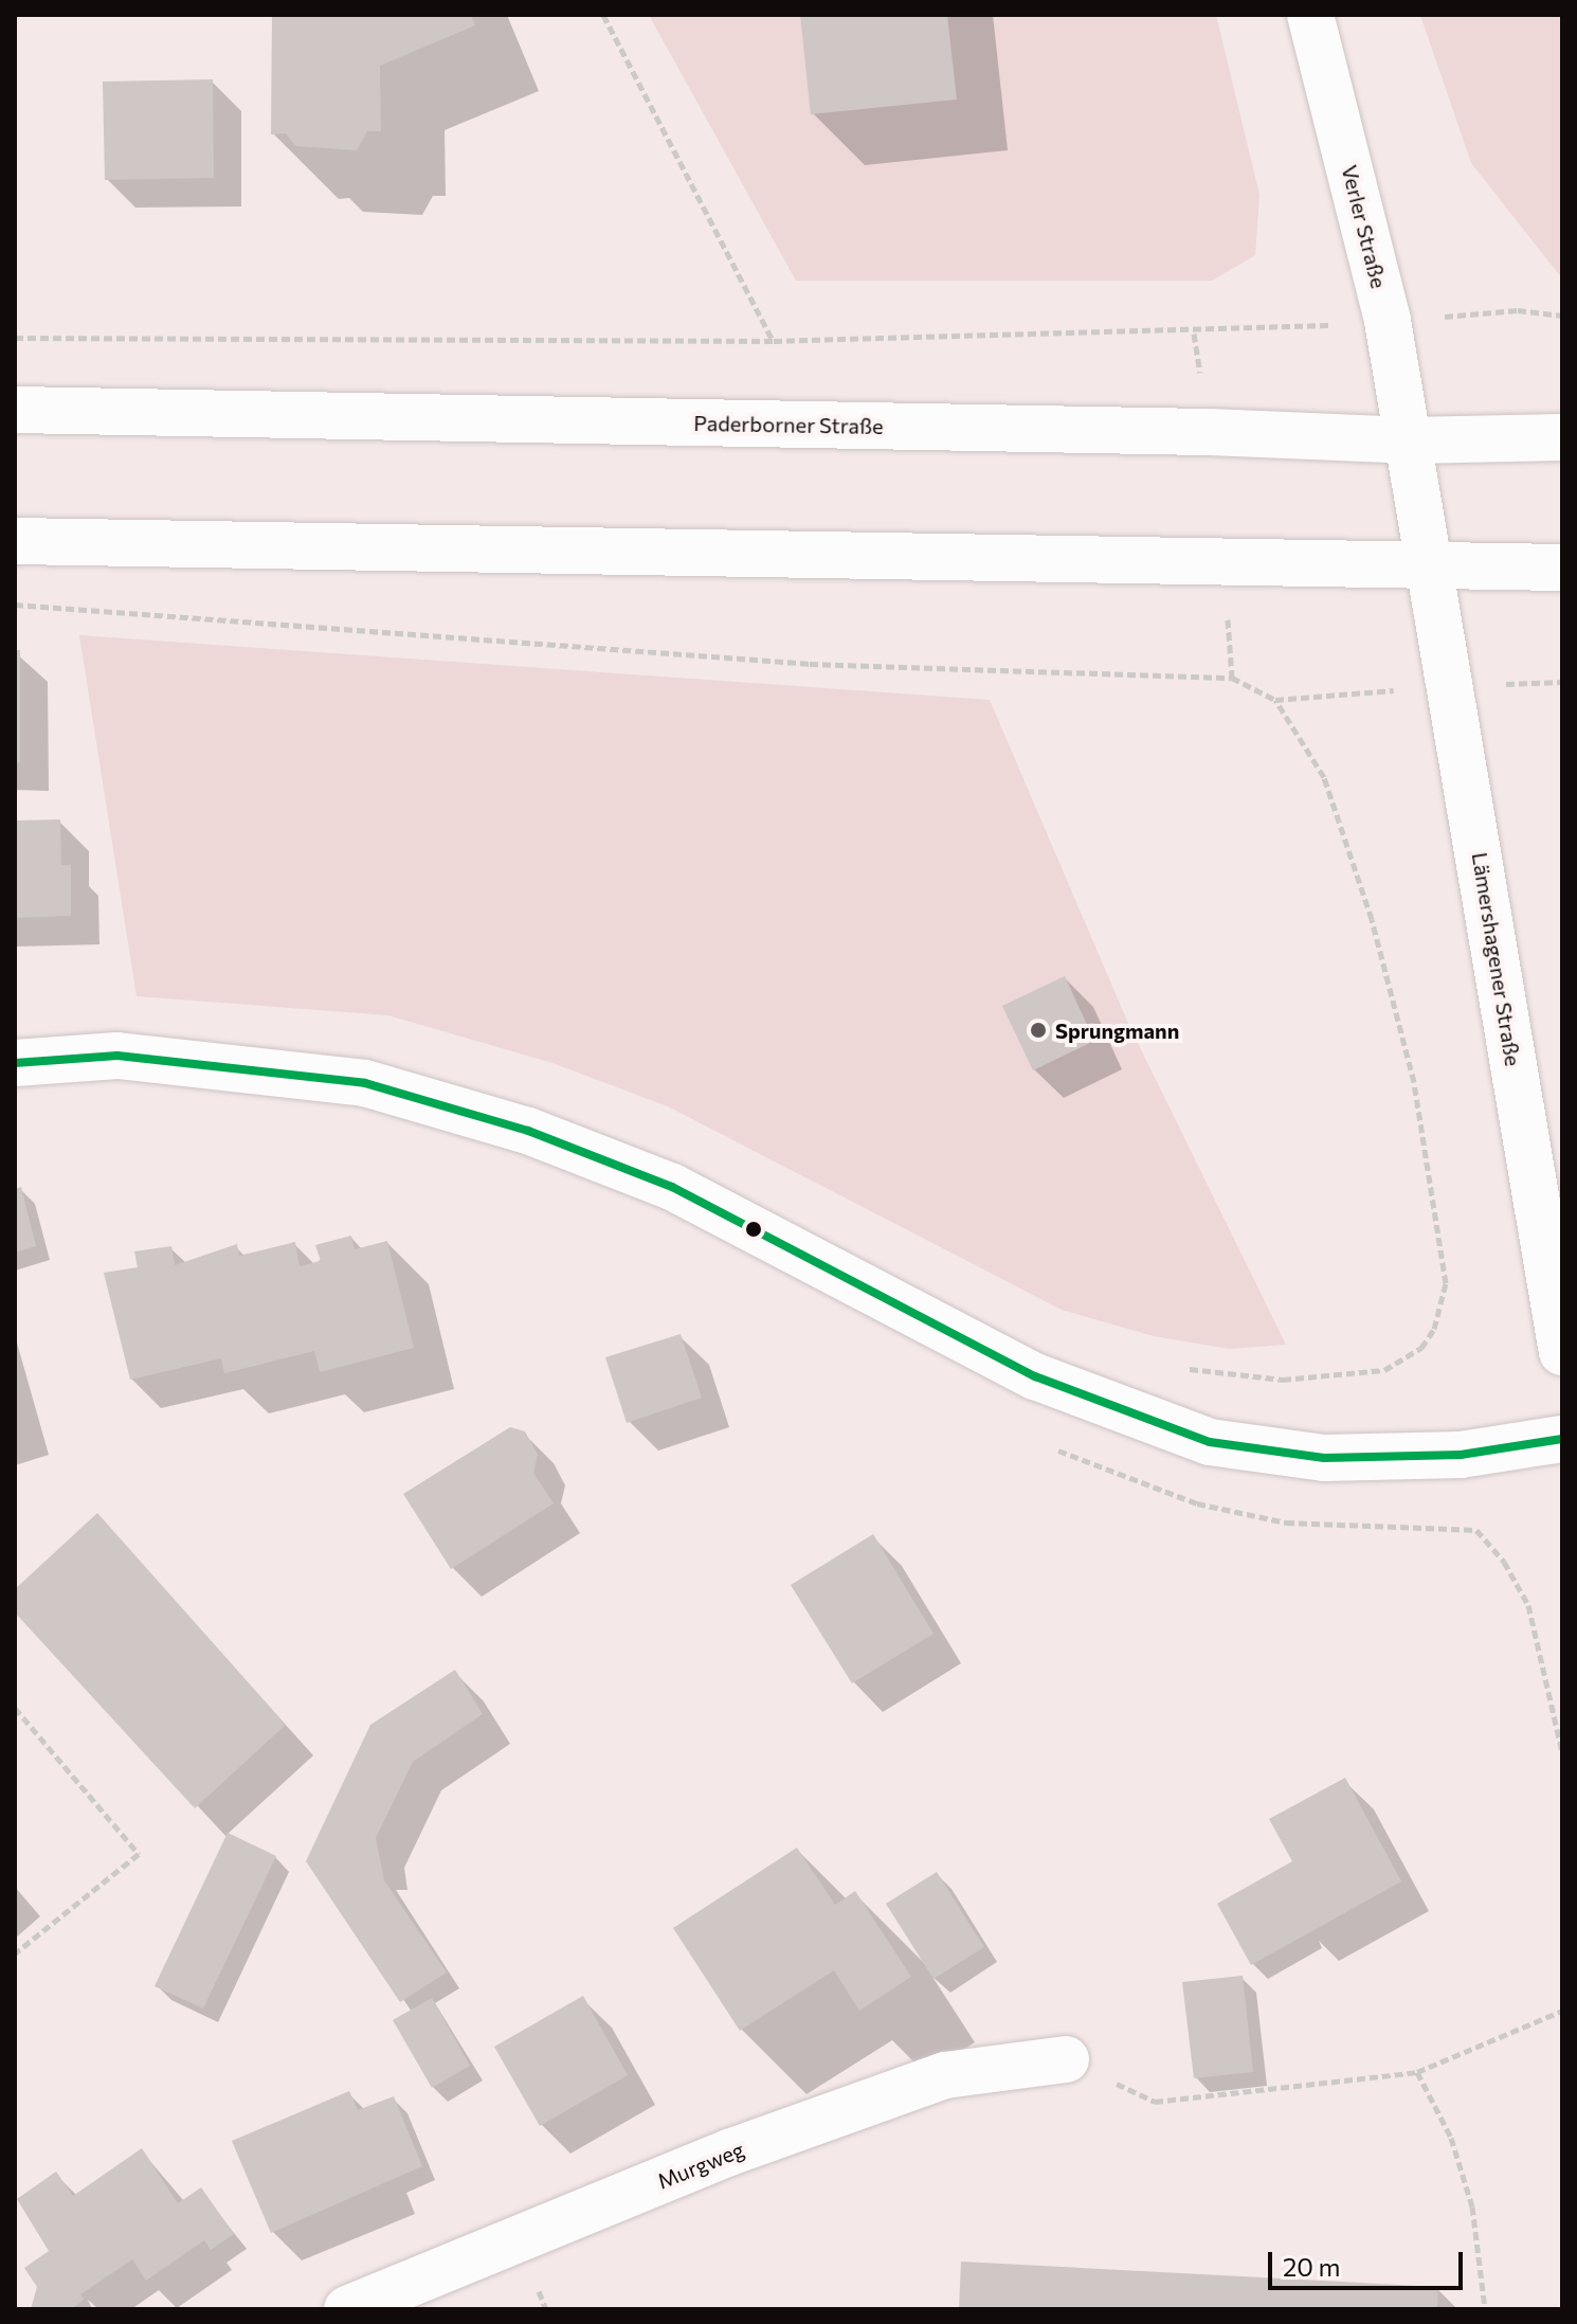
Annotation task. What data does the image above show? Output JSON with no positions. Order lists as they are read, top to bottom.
{
  "streets": {
    "main road": [
      "Verler Straße",
      "Paderborner Straße",
      "Lämershagener Straße",
      "Murgweg"
    ]
  },
  "crossings": [
    ["Verler Straße", "Paderborner Straße"],
    ["Verler Straße", "Lämershagener Straße"]
  ],
  "places": ["Sprungmann"],
  "scale_bar": "20 m"
}
